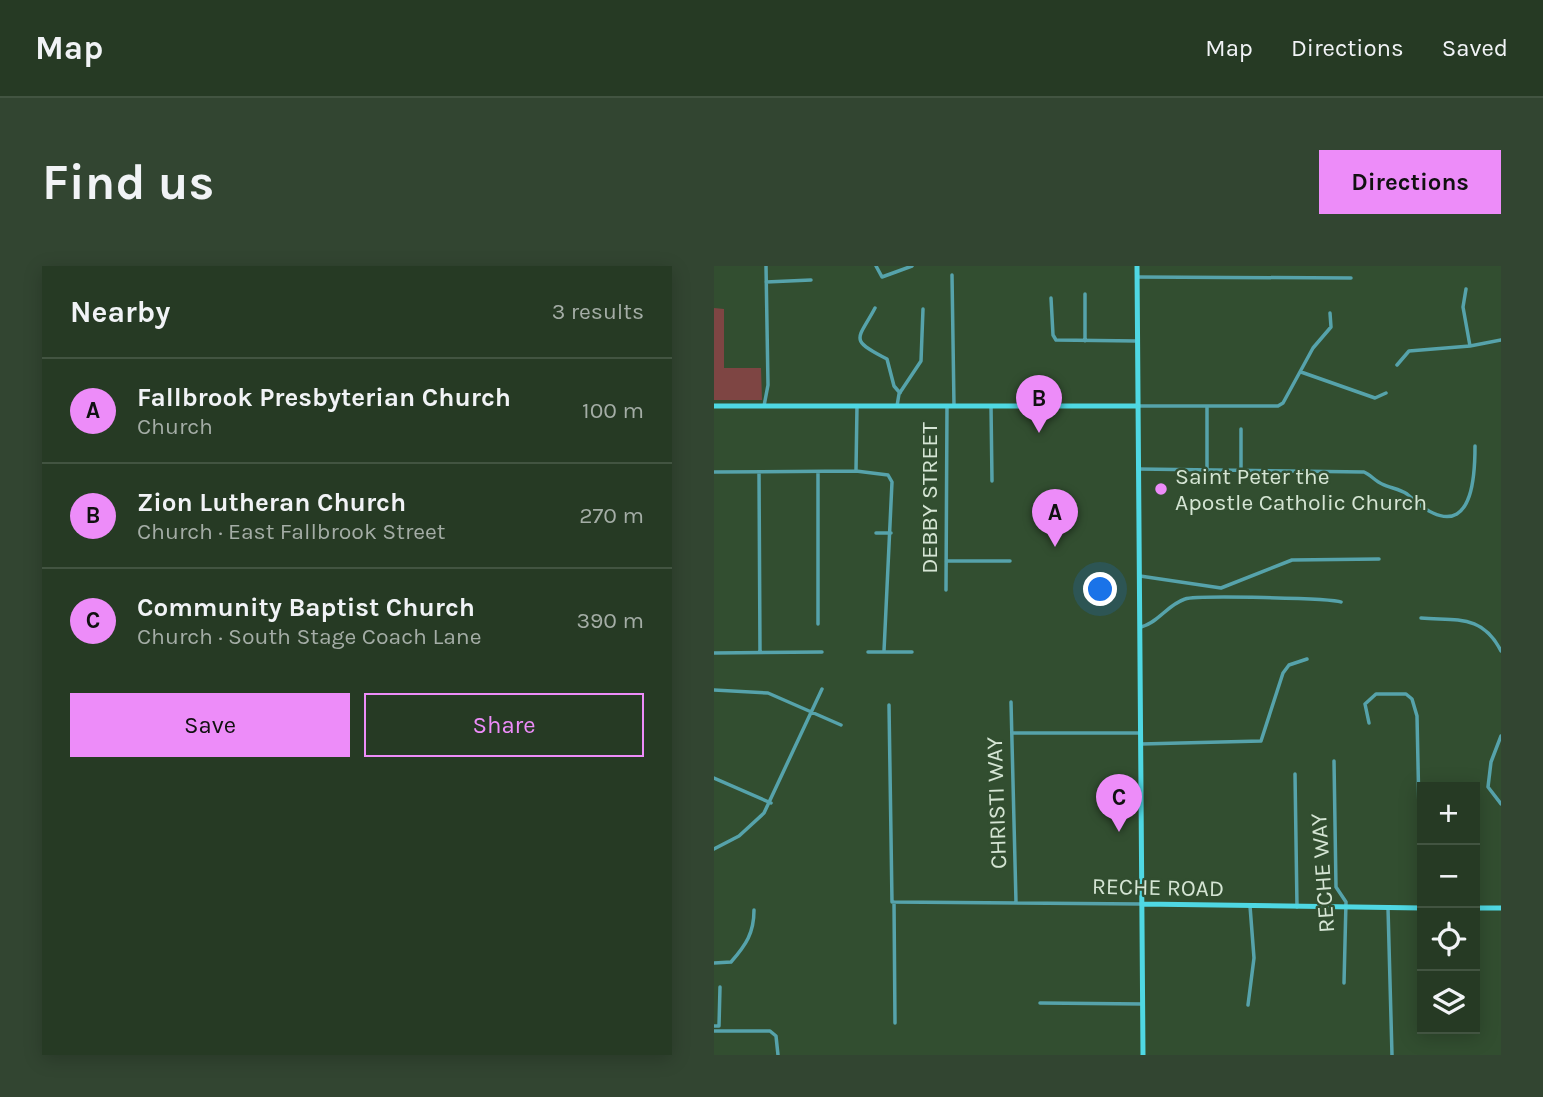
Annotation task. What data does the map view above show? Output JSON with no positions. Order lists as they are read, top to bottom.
{
  "streets": {
    "main road": ["RECHE ROAD"],
    "street": ["DEBBY STREET", "CHRISTI WAY", "RECHE WAY"]
  },
  "crossings": [
    ["CHRISTI WAY", "RECHE ROAD"],
    ["RECHE WAY", "RECHE ROAD"]
  ],
  "places": ["Saint Peter the Apostle Catholic Church"],
  "page": {
    "header": "Map",
    "nav": ["Map", "Directions", "Saved"],
    "buttons": [
      "Directions",
      ["Save", "Share"]
    ],
    "title": "Find us",
    "heading": ["Nearby", "3 results"],
    "list": [
      {
        "mark": "A",
        "name": "Fallbrook Presbyterian Church",
        "note": "Church",
        "value": "100 m"
      },
      {
        "mark": "B",
        "name": "Zion Lutheran Church",
        "note": "Church · East Fallbrook Street",
        "value": "270 m"
      },
      {
        "mark": "C",
        "name": "Community Baptist Church",
        "note": "Church · South Stage Coach Lane",
        "value": "390 m"
      }
    ],
    "pins": ["B", "A", "C"],
    "map_buttons": ["+", "−"]
  }
}
